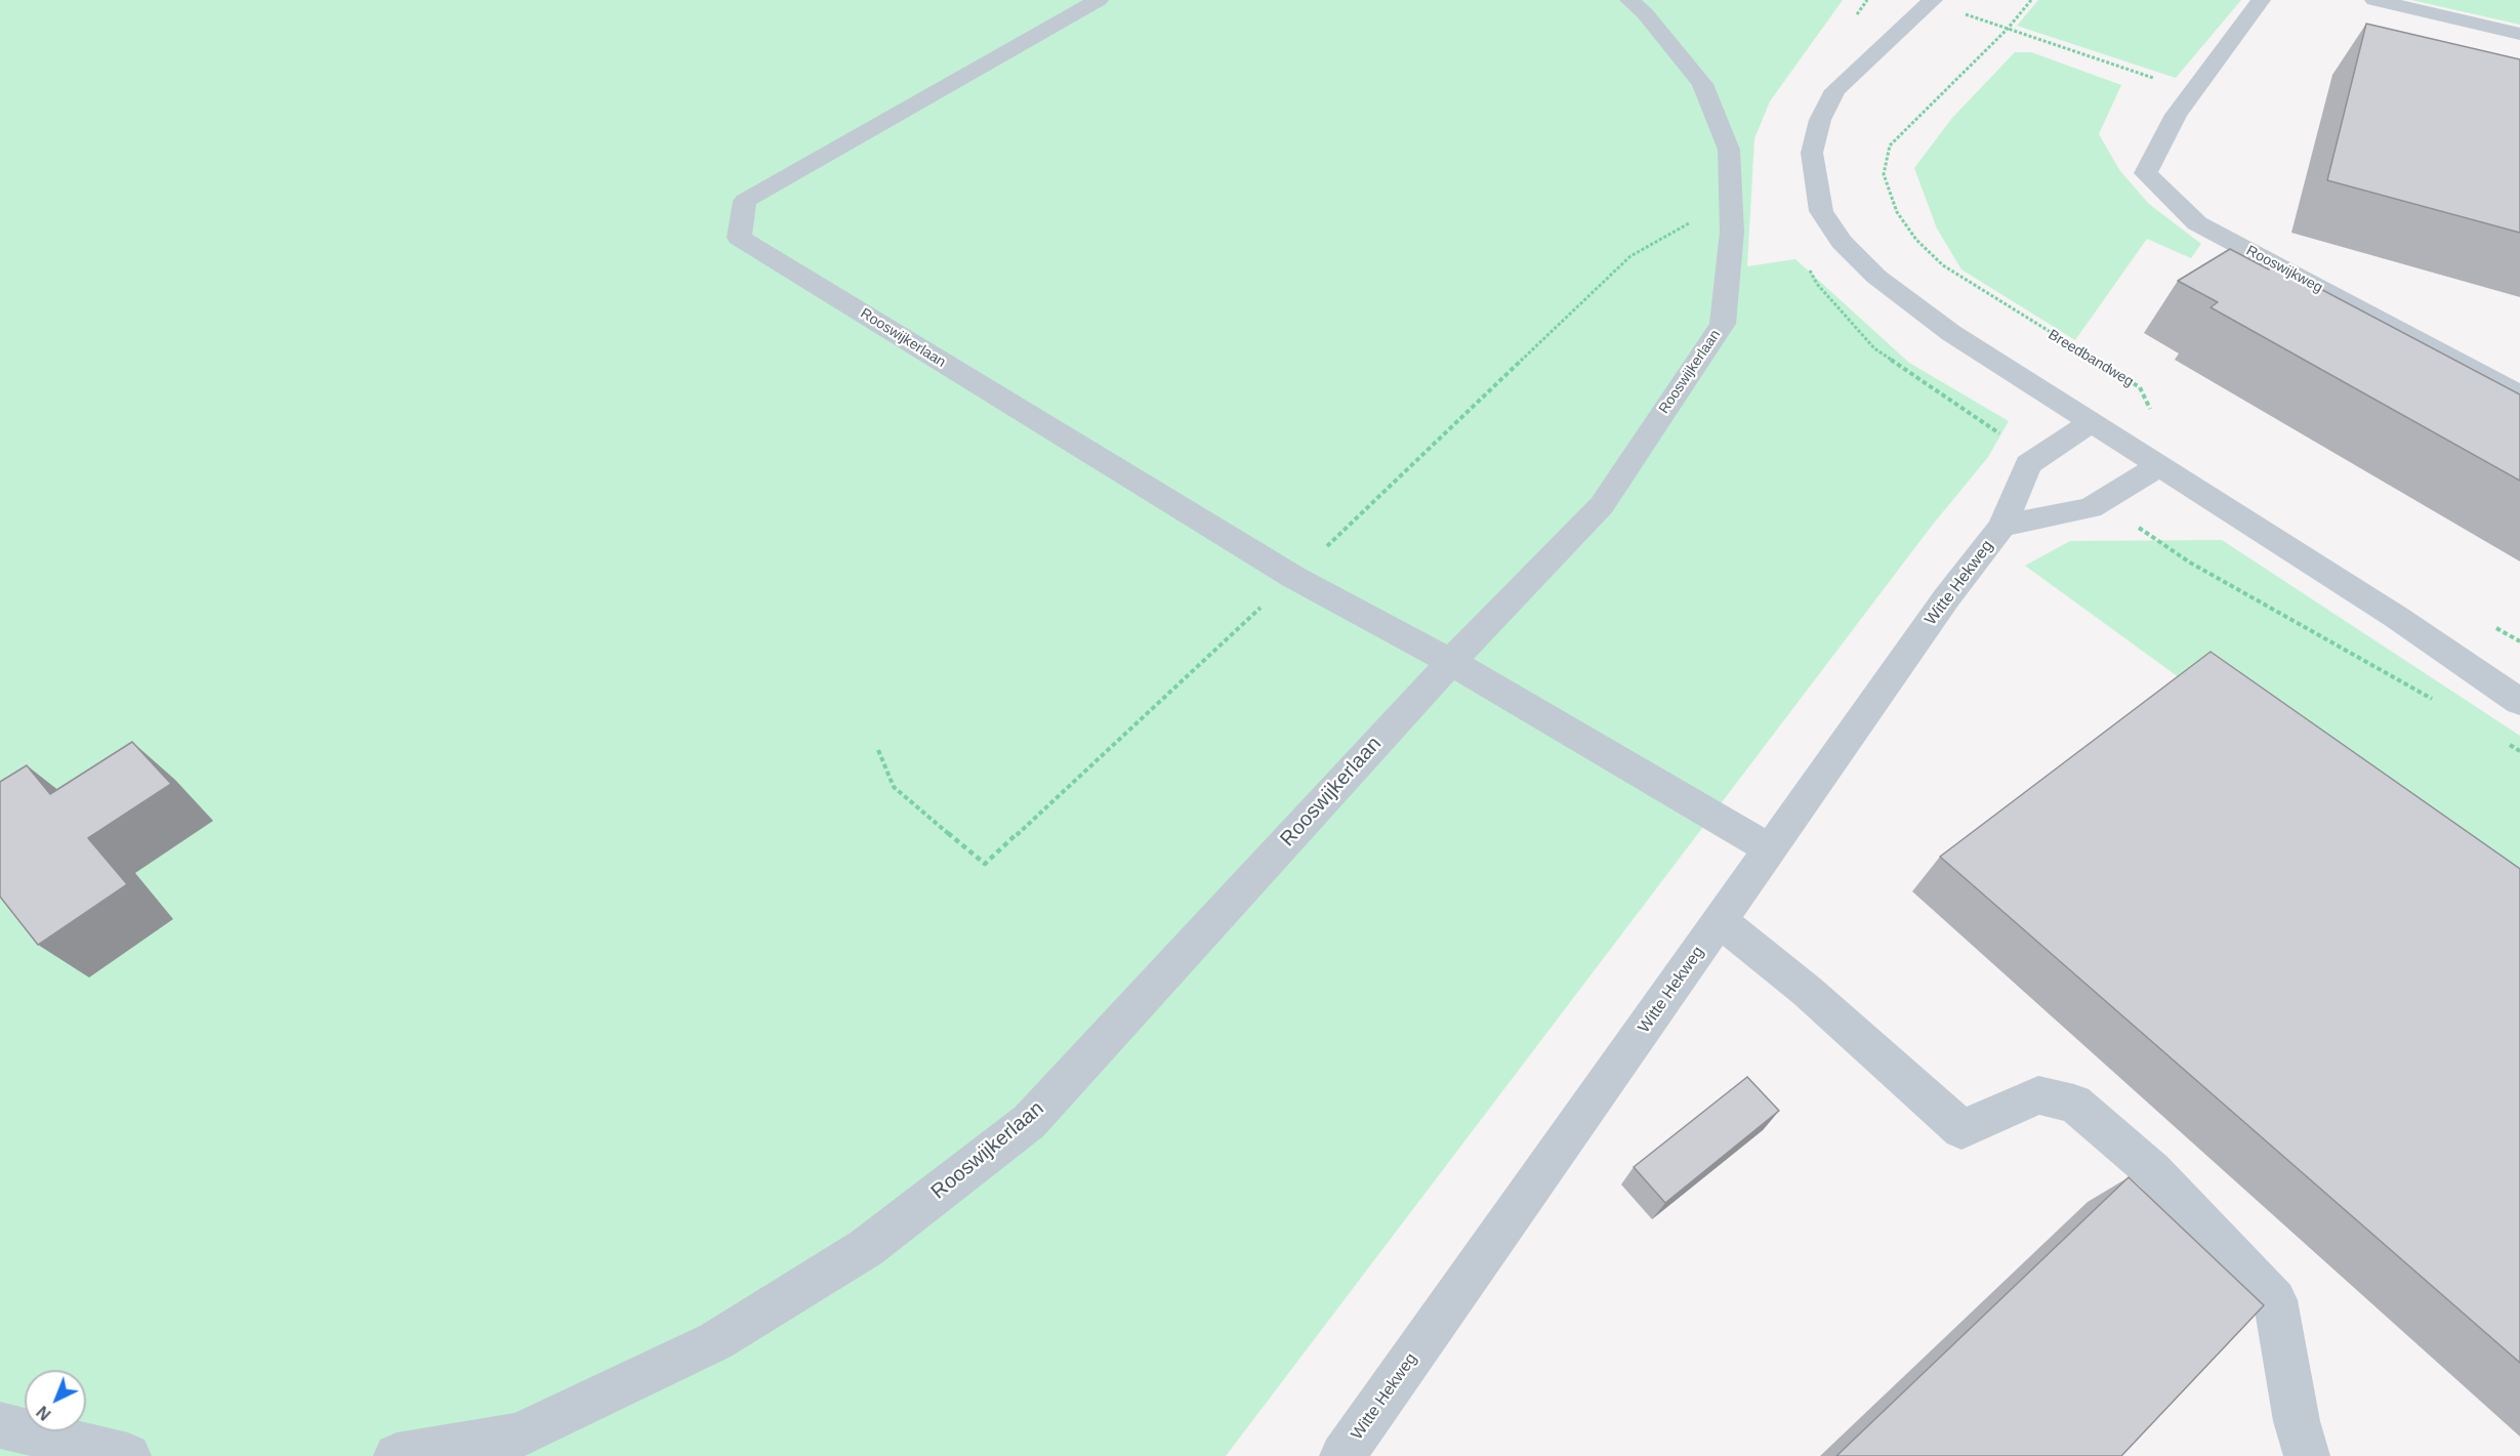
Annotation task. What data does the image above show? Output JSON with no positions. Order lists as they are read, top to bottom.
{
  "streets": {
    "street": ["Rooswijkweg", "Rooswijkerlaan", "Witte Hekweg"],
    "path": ["Breedbandweg"]
  },
  "crossings": [
    ["Rooswijkerlaan", "Witte Hekweg"]
  ],
  "north": "bottom left"
}
